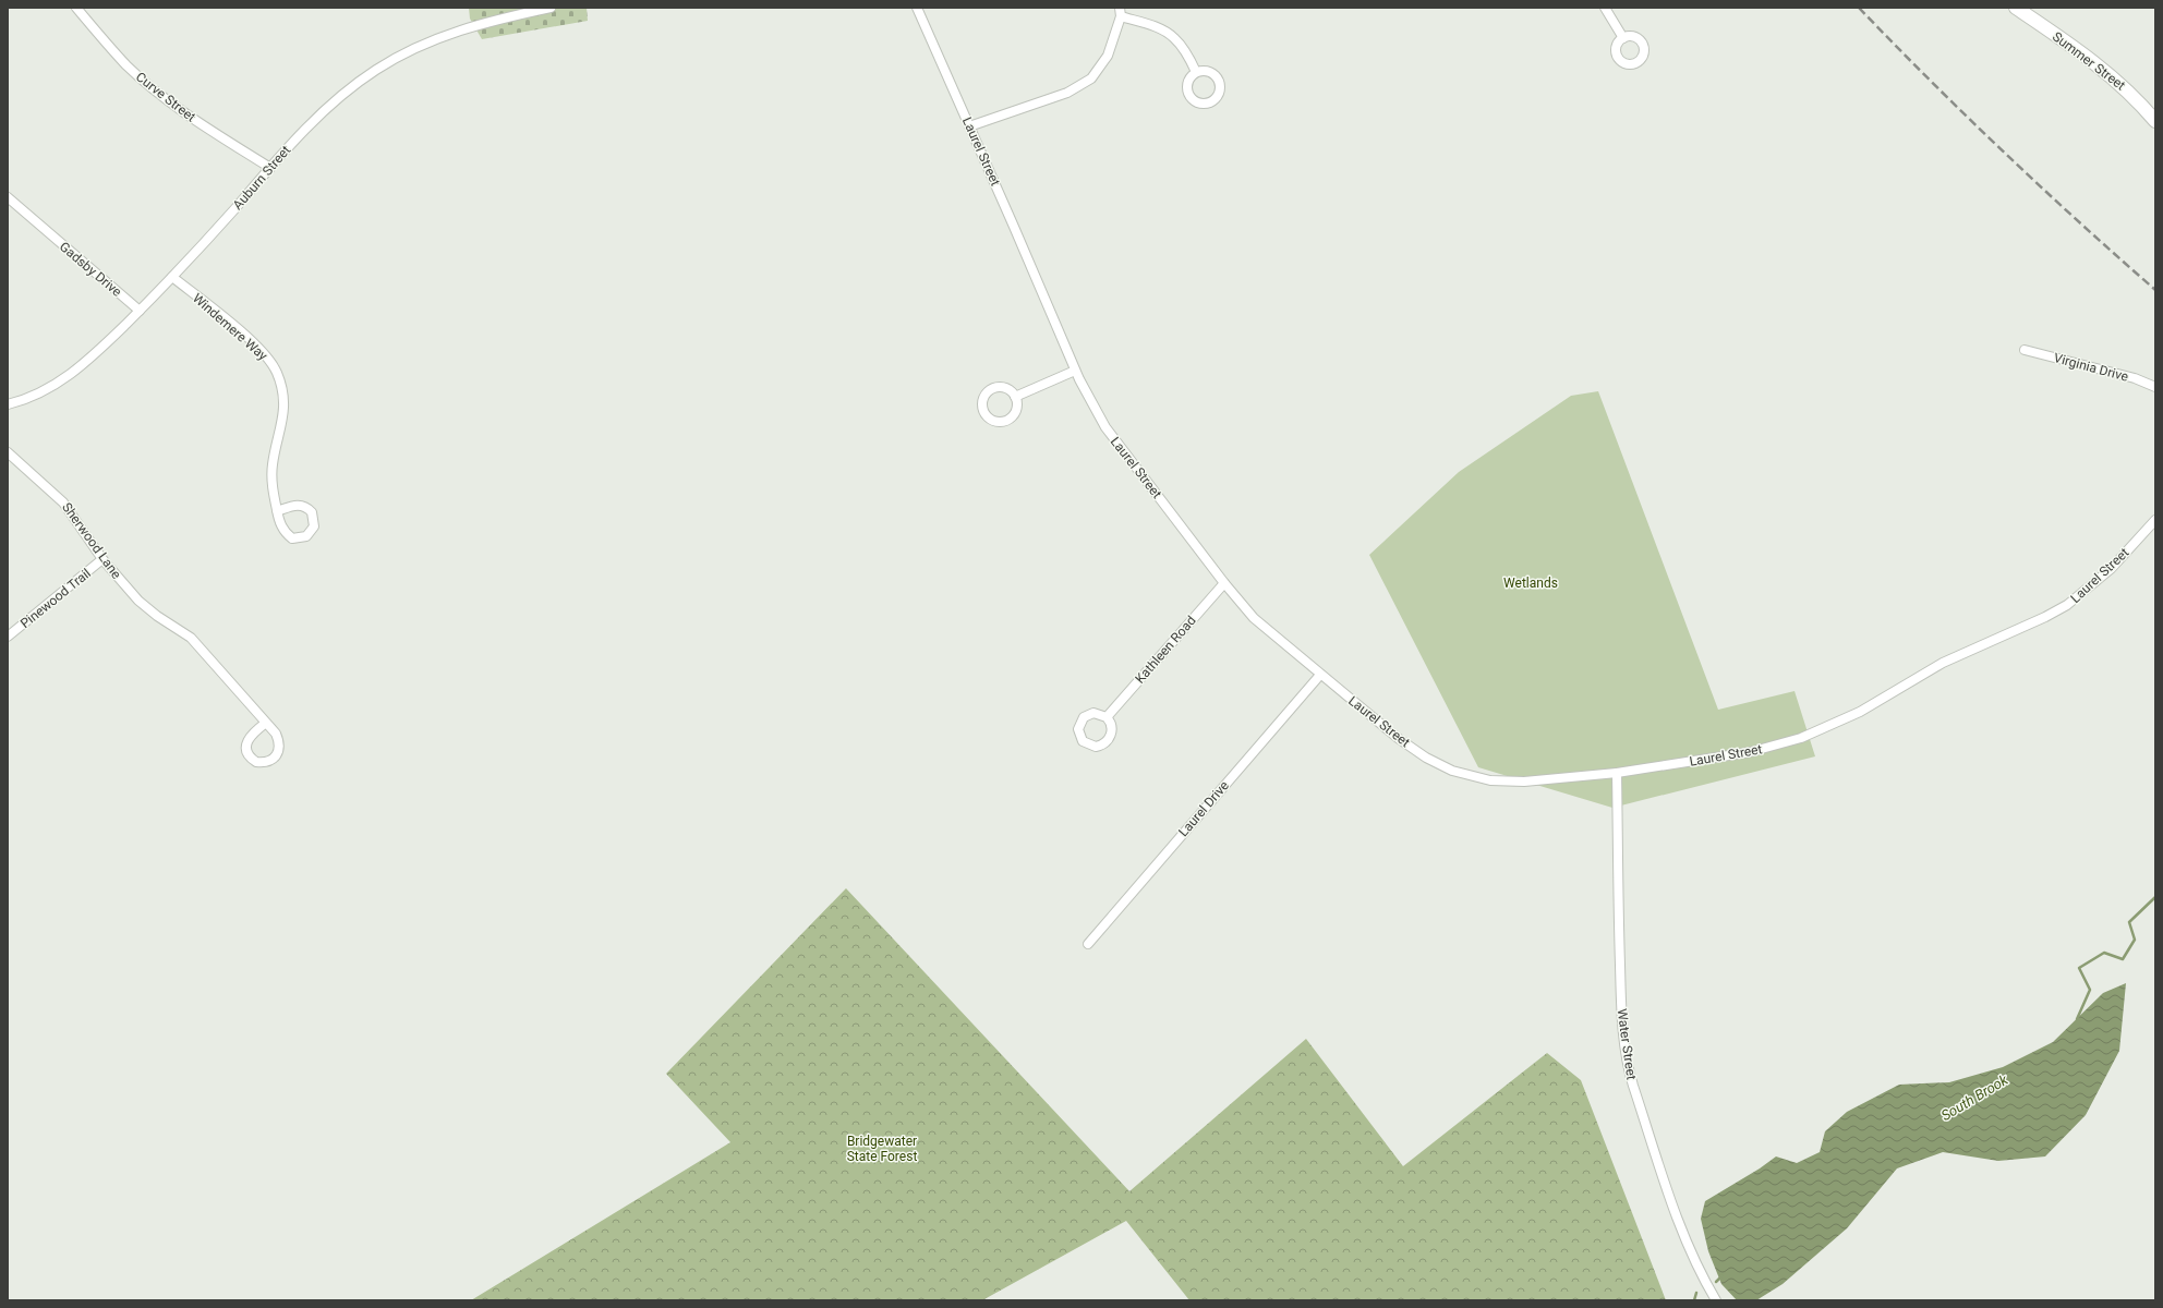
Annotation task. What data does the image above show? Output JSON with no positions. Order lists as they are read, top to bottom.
{
  "streets": {
    "main road": ["Summer Street"],
    "street": [
      "Curve Street",
      "Laurel Street",
      "Auburn Street",
      "Gadsby Drive",
      "Windemere Way",
      "Virginia Drive",
      "Sherwood Lane",
      "Pinewood Trail",
      "Kathleen Road",
      "Laurel Drive",
      "Water Street"
    ]
  },
  "crossings": [
    ["Curve Street", "Auburn Street"],
    ["Laurel Street", "Kathleen Road"],
    ["Laurel Street", "Laurel Drive"],
    ["Laurel Street", "Water Street"],
    ["Auburn Street", "Gadsby Drive"],
    ["Auburn Street", "Windemere Way"],
    ["Sherwood Lane", "Pinewood Trail"]
  ],
  "water": ["South Brook"],
  "parks": ["Wetlands", "Bridgewater State Forest"]
}
